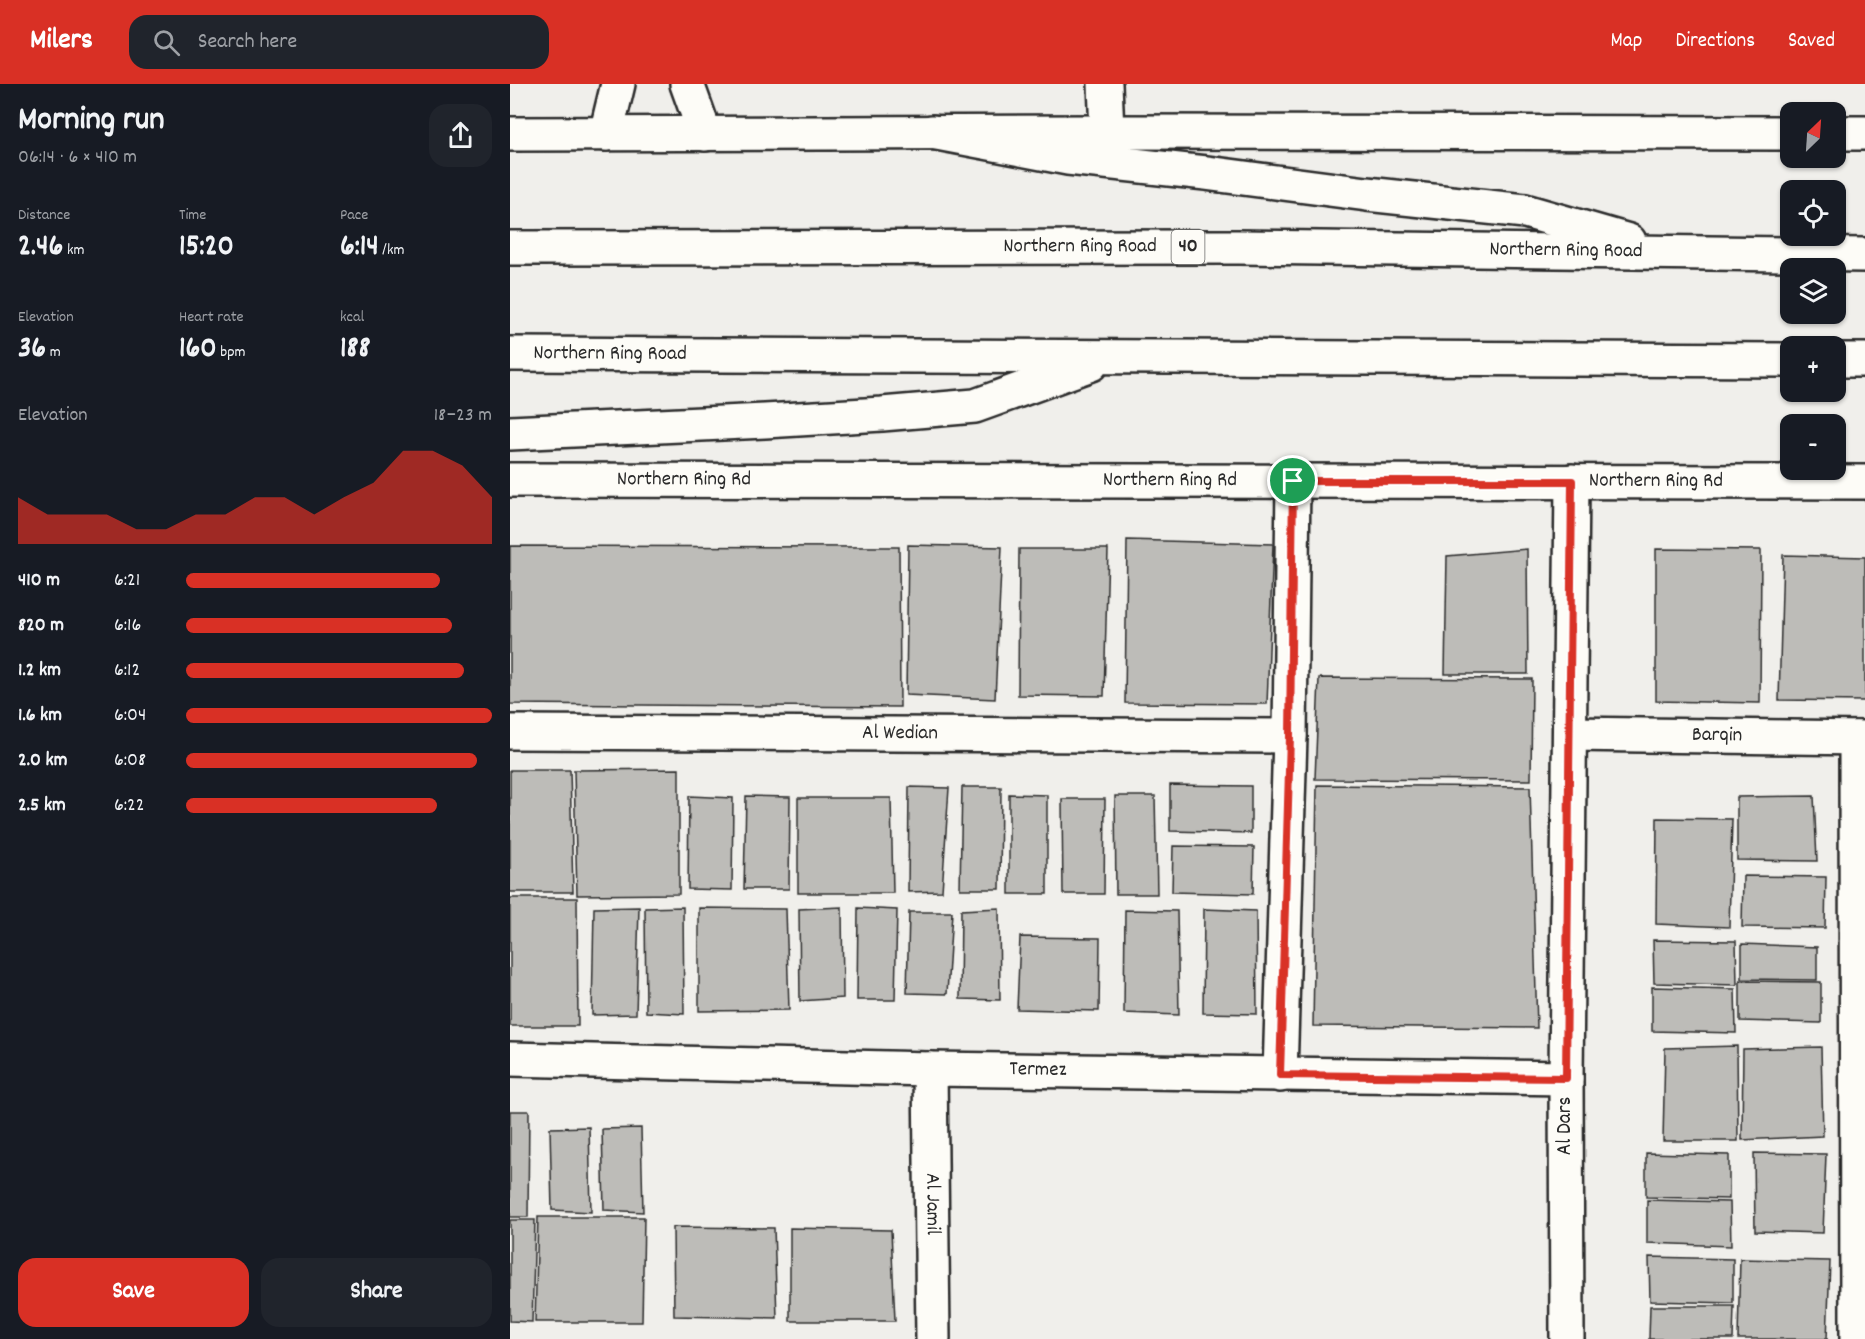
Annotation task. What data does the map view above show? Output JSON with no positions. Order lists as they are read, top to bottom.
{
  "streets": {
    "main road": [
      "Northern Ring Road",
      "40",
      "Northern Ring Rd",
      "Al Wedian",
      "Barqin",
      "Termez",
      "Al Dars",
      "Al Jamil"
    ]
  },
  "crossings": [
    ["Northern Ring Rd", "Al Dars"],
    ["Barqin", "Al Dars"],
    ["Termez", "Al Dars"],
    ["Termez", "Al Jamil"]
  ],
  "north": "top right",
  "page": {
    "header": "Milers",
    "search": "Search here",
    "nav": ["Map", "Directions", "Saved"],
    "heading": ["Morning run", "06:14 · 6 × 410 m"],
    "map_buttons": ["+", "−"],
    "stats": [
      ["Distance", "2.46 km"],
      ["Time", "15:20"],
      ["Pace", "6:14 /km"],
      ["Elevation", "36 m"],
      ["Heart rate", "160 bpm"],
      ["kcal", "188"]
    ],
    "chart": ["Elevation", "18–23 m"],
    "list": [
      {
        "name": "410 m",
        "note": "6:21"
      },
      {
        "name": "820 m",
        "note": "6:16"
      },
      {
        "name": "1.2 km",
        "note": "6:12"
      },
      {
        "name": "1.6 km",
        "note": "6:04"
      },
      {
        "name": "2.0 km",
        "note": "6:08"
      },
      {
        "name": "2.5 km",
        "note": "6:22"
      }
    ],
    "buttons": ["Save", "Share"]
  }
}
